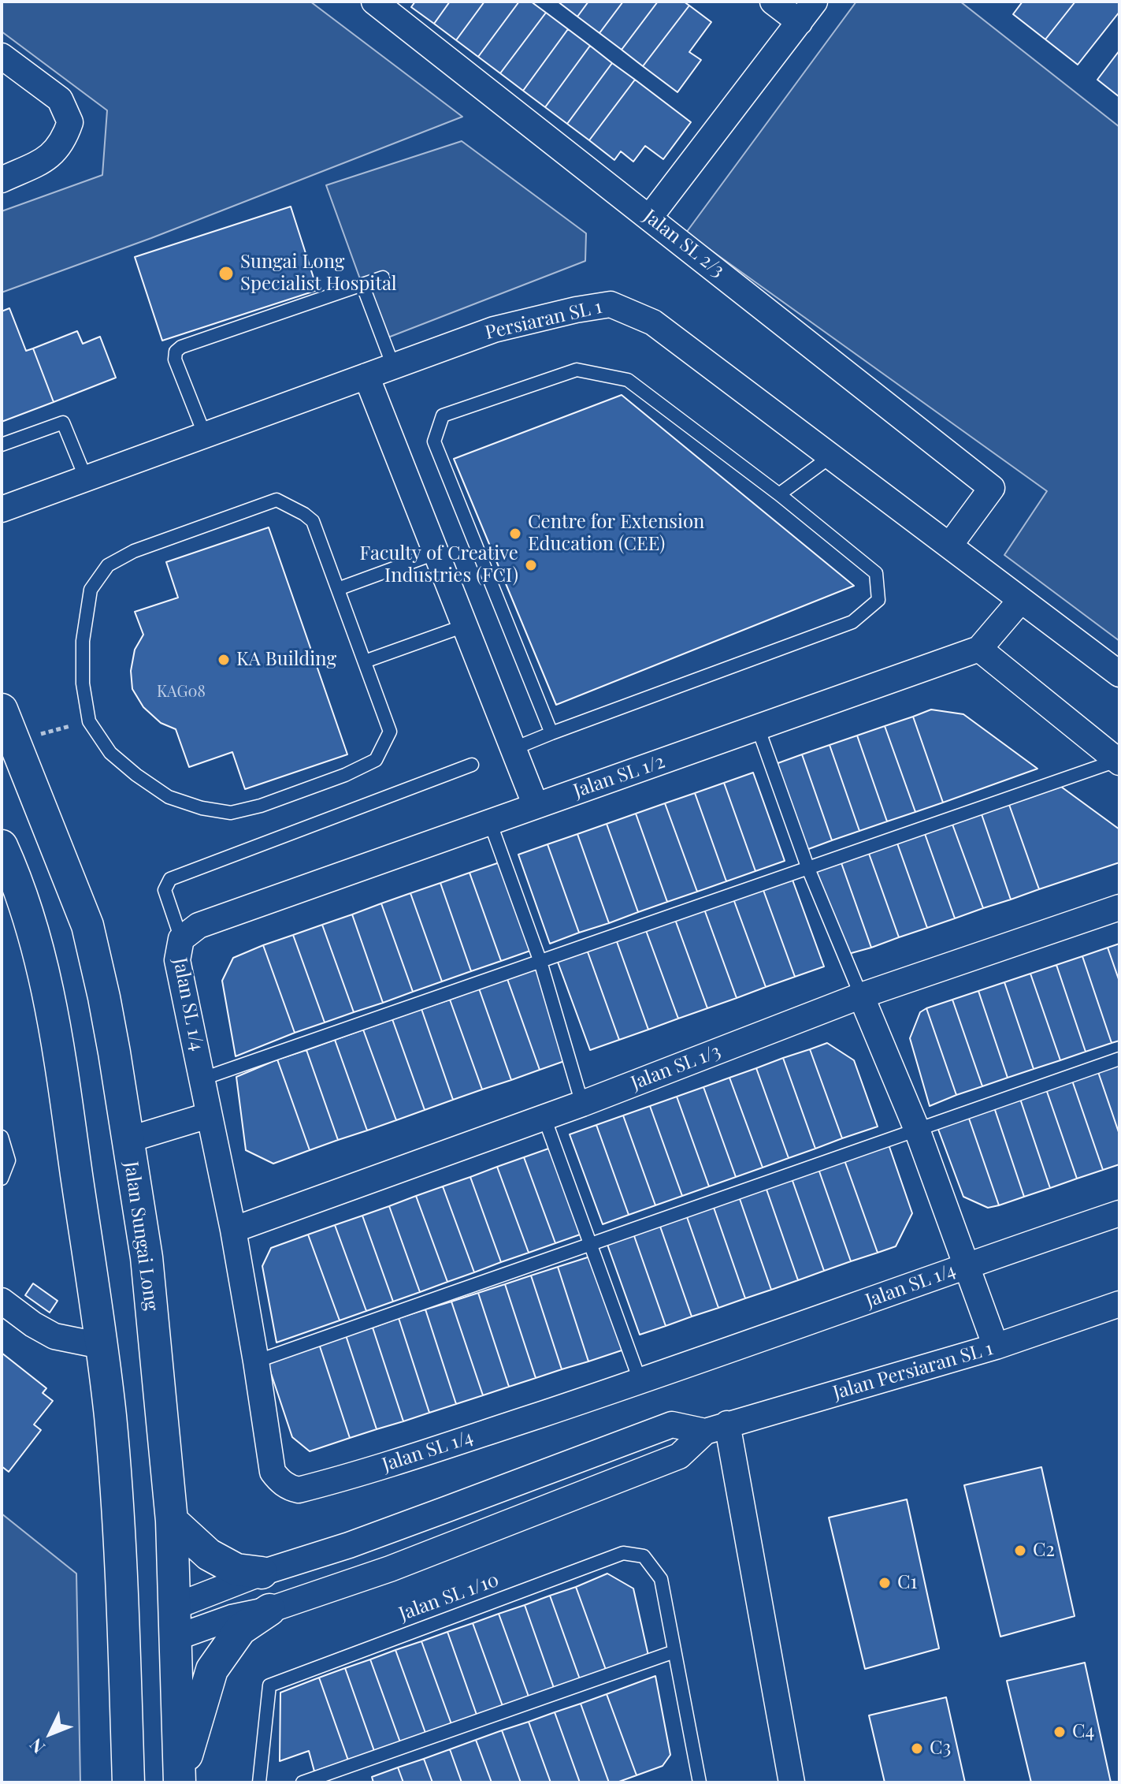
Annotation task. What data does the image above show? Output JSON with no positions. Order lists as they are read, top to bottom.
{
  "streets": {
    "street": [
      "Jalan SL 2/3",
      "Persiaran SL 1",
      "Jalan SL 1/2",
      "Jalan SL 1/4",
      "Jalan SL 1/3",
      "Jalan Sungai Long",
      "Jalan Persiaran SL 1"
    ],
    "lane": ["Jalan SL 1/10"]
  },
  "crossings": [
    ["Jalan SL 2/3", "Persiaran SL 1"],
    ["Persiaran SL 1", "Jalan SL 1/2"],
    ["Jalan SL 1/2", "Jalan SL 1/4"],
    ["Jalan SL 1/4", "Jalan SL 1/3"]
  ],
  "places": [
    "Sungai Long Specialist Hospital",
    "Centre for Extension Education (CEE)",
    "Faculty of Creative Industries (FCI)",
    "KA Building",
    "C2",
    "C1",
    "C4",
    "C3"
  ],
  "house_numbers": ["KAG08"],
  "north": "bottom left"
}
